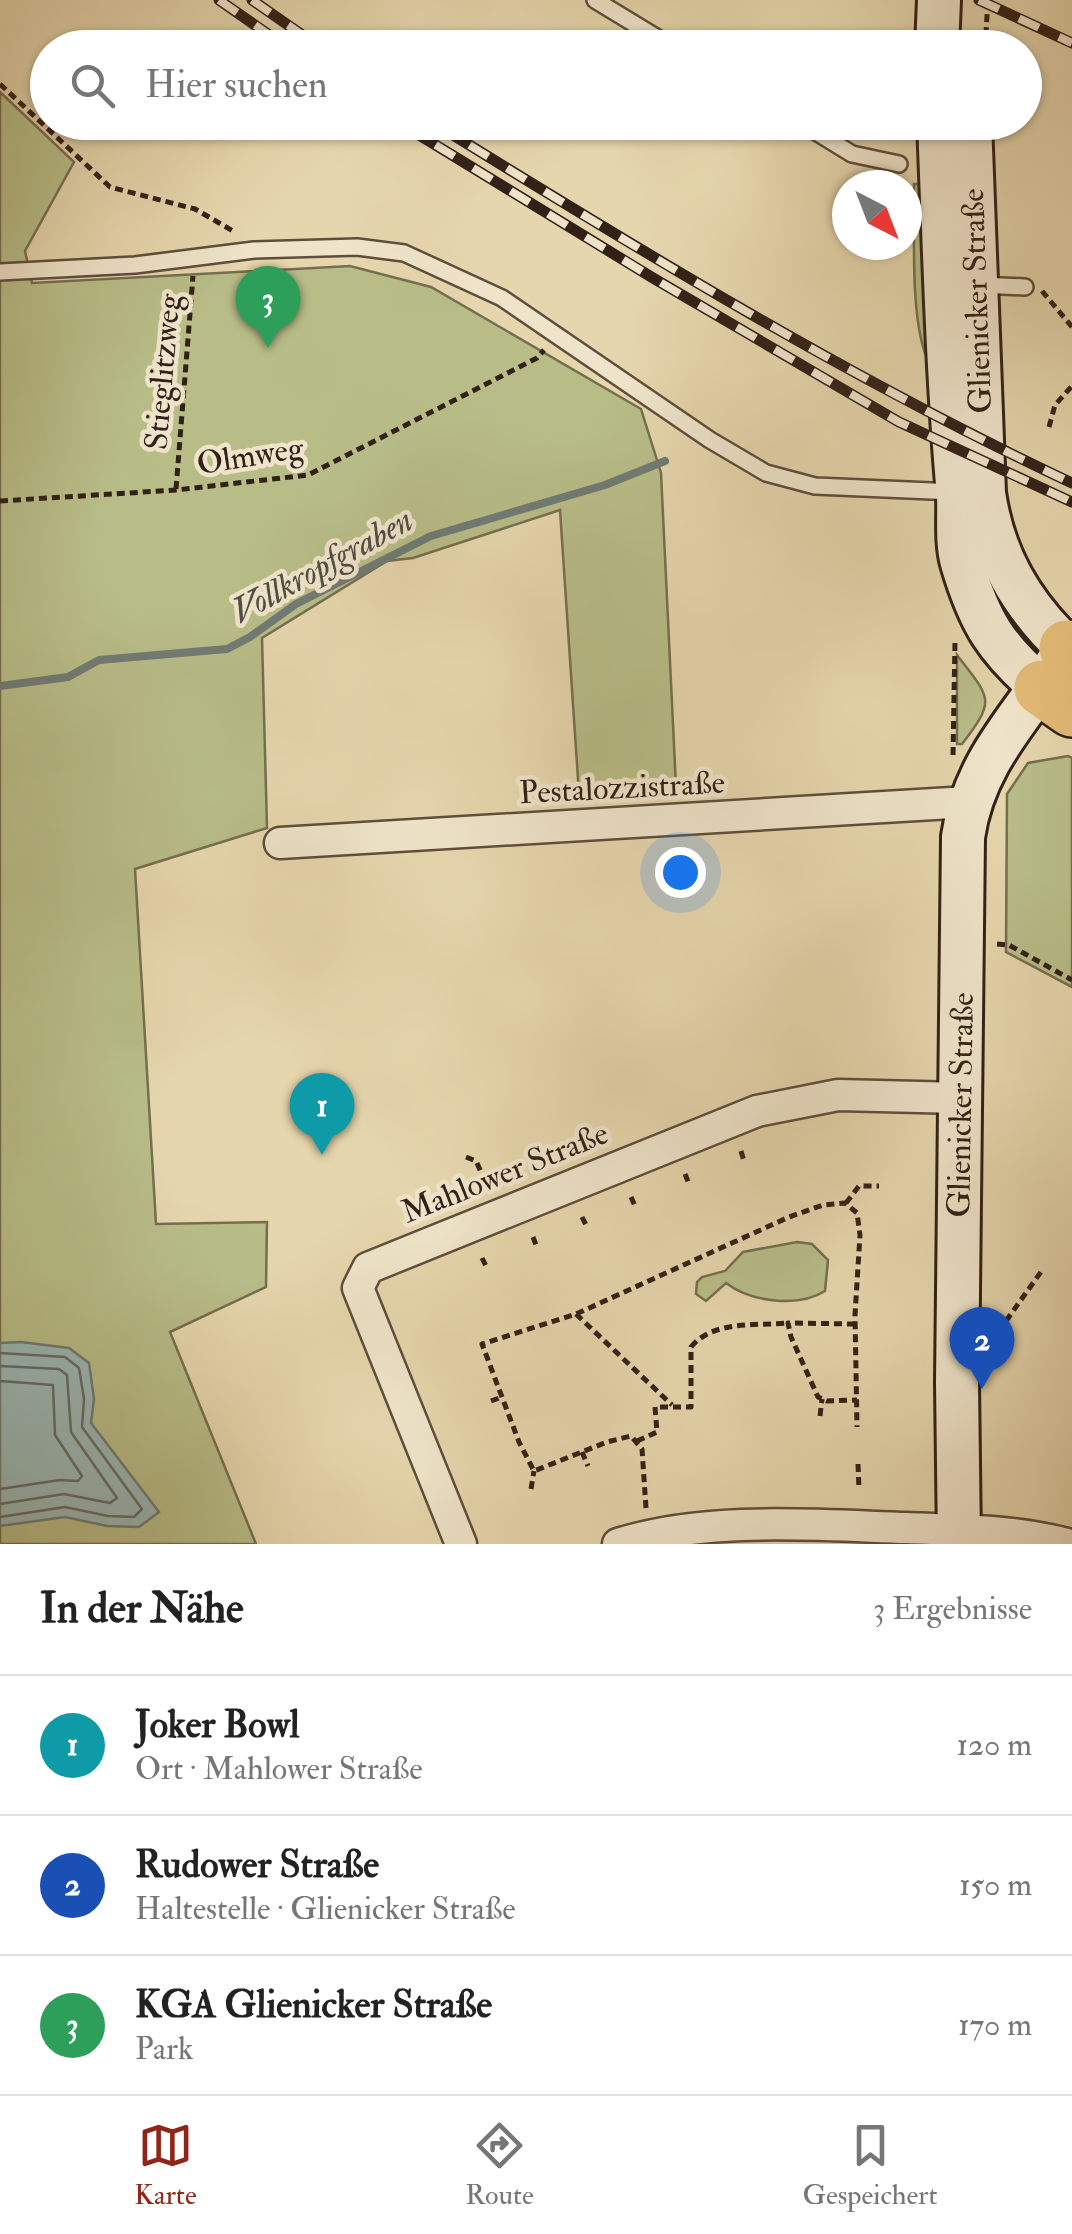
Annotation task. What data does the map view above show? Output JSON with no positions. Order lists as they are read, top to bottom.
{
  "streets": {
    "main road": ["Glienicker Straße"],
    "street": ["Pestalozzistraße", "Mahlower Straße"],
    "path": ["Stieglitzweg", "Olmweg"]
  },
  "crossings": [
    ["Glienicker Straße", "Pestalozzistraße"],
    ["Glienicker Straße", "Mahlower Straße"],
    ["Stieglitzweg", "Olmweg"]
  ],
  "water": ["Vollkropfgraben"],
  "north": "bottom right",
  "page": {
    "search": "Hier suchen",
    "pins": ["3", "1", "2"],
    "heading": ["In der Nähe", "3 Ergebnisse"],
    "list": [
      {
        "mark": "1",
        "name": "Joker Bowl",
        "note": "Ort · Mahlower Straße",
        "value": "120 m"
      },
      {
        "mark": "2",
        "name": "Rudower Straße",
        "note": "Haltestelle · Glienicker Straße",
        "value": "150 m"
      },
      {
        "mark": "3",
        "name": "KGA Glienicker Straße",
        "note": "Park",
        "value": "170 m"
      }
    ],
    "nav": ["Karte", "Route", "Gespeichert"]
  }
}
